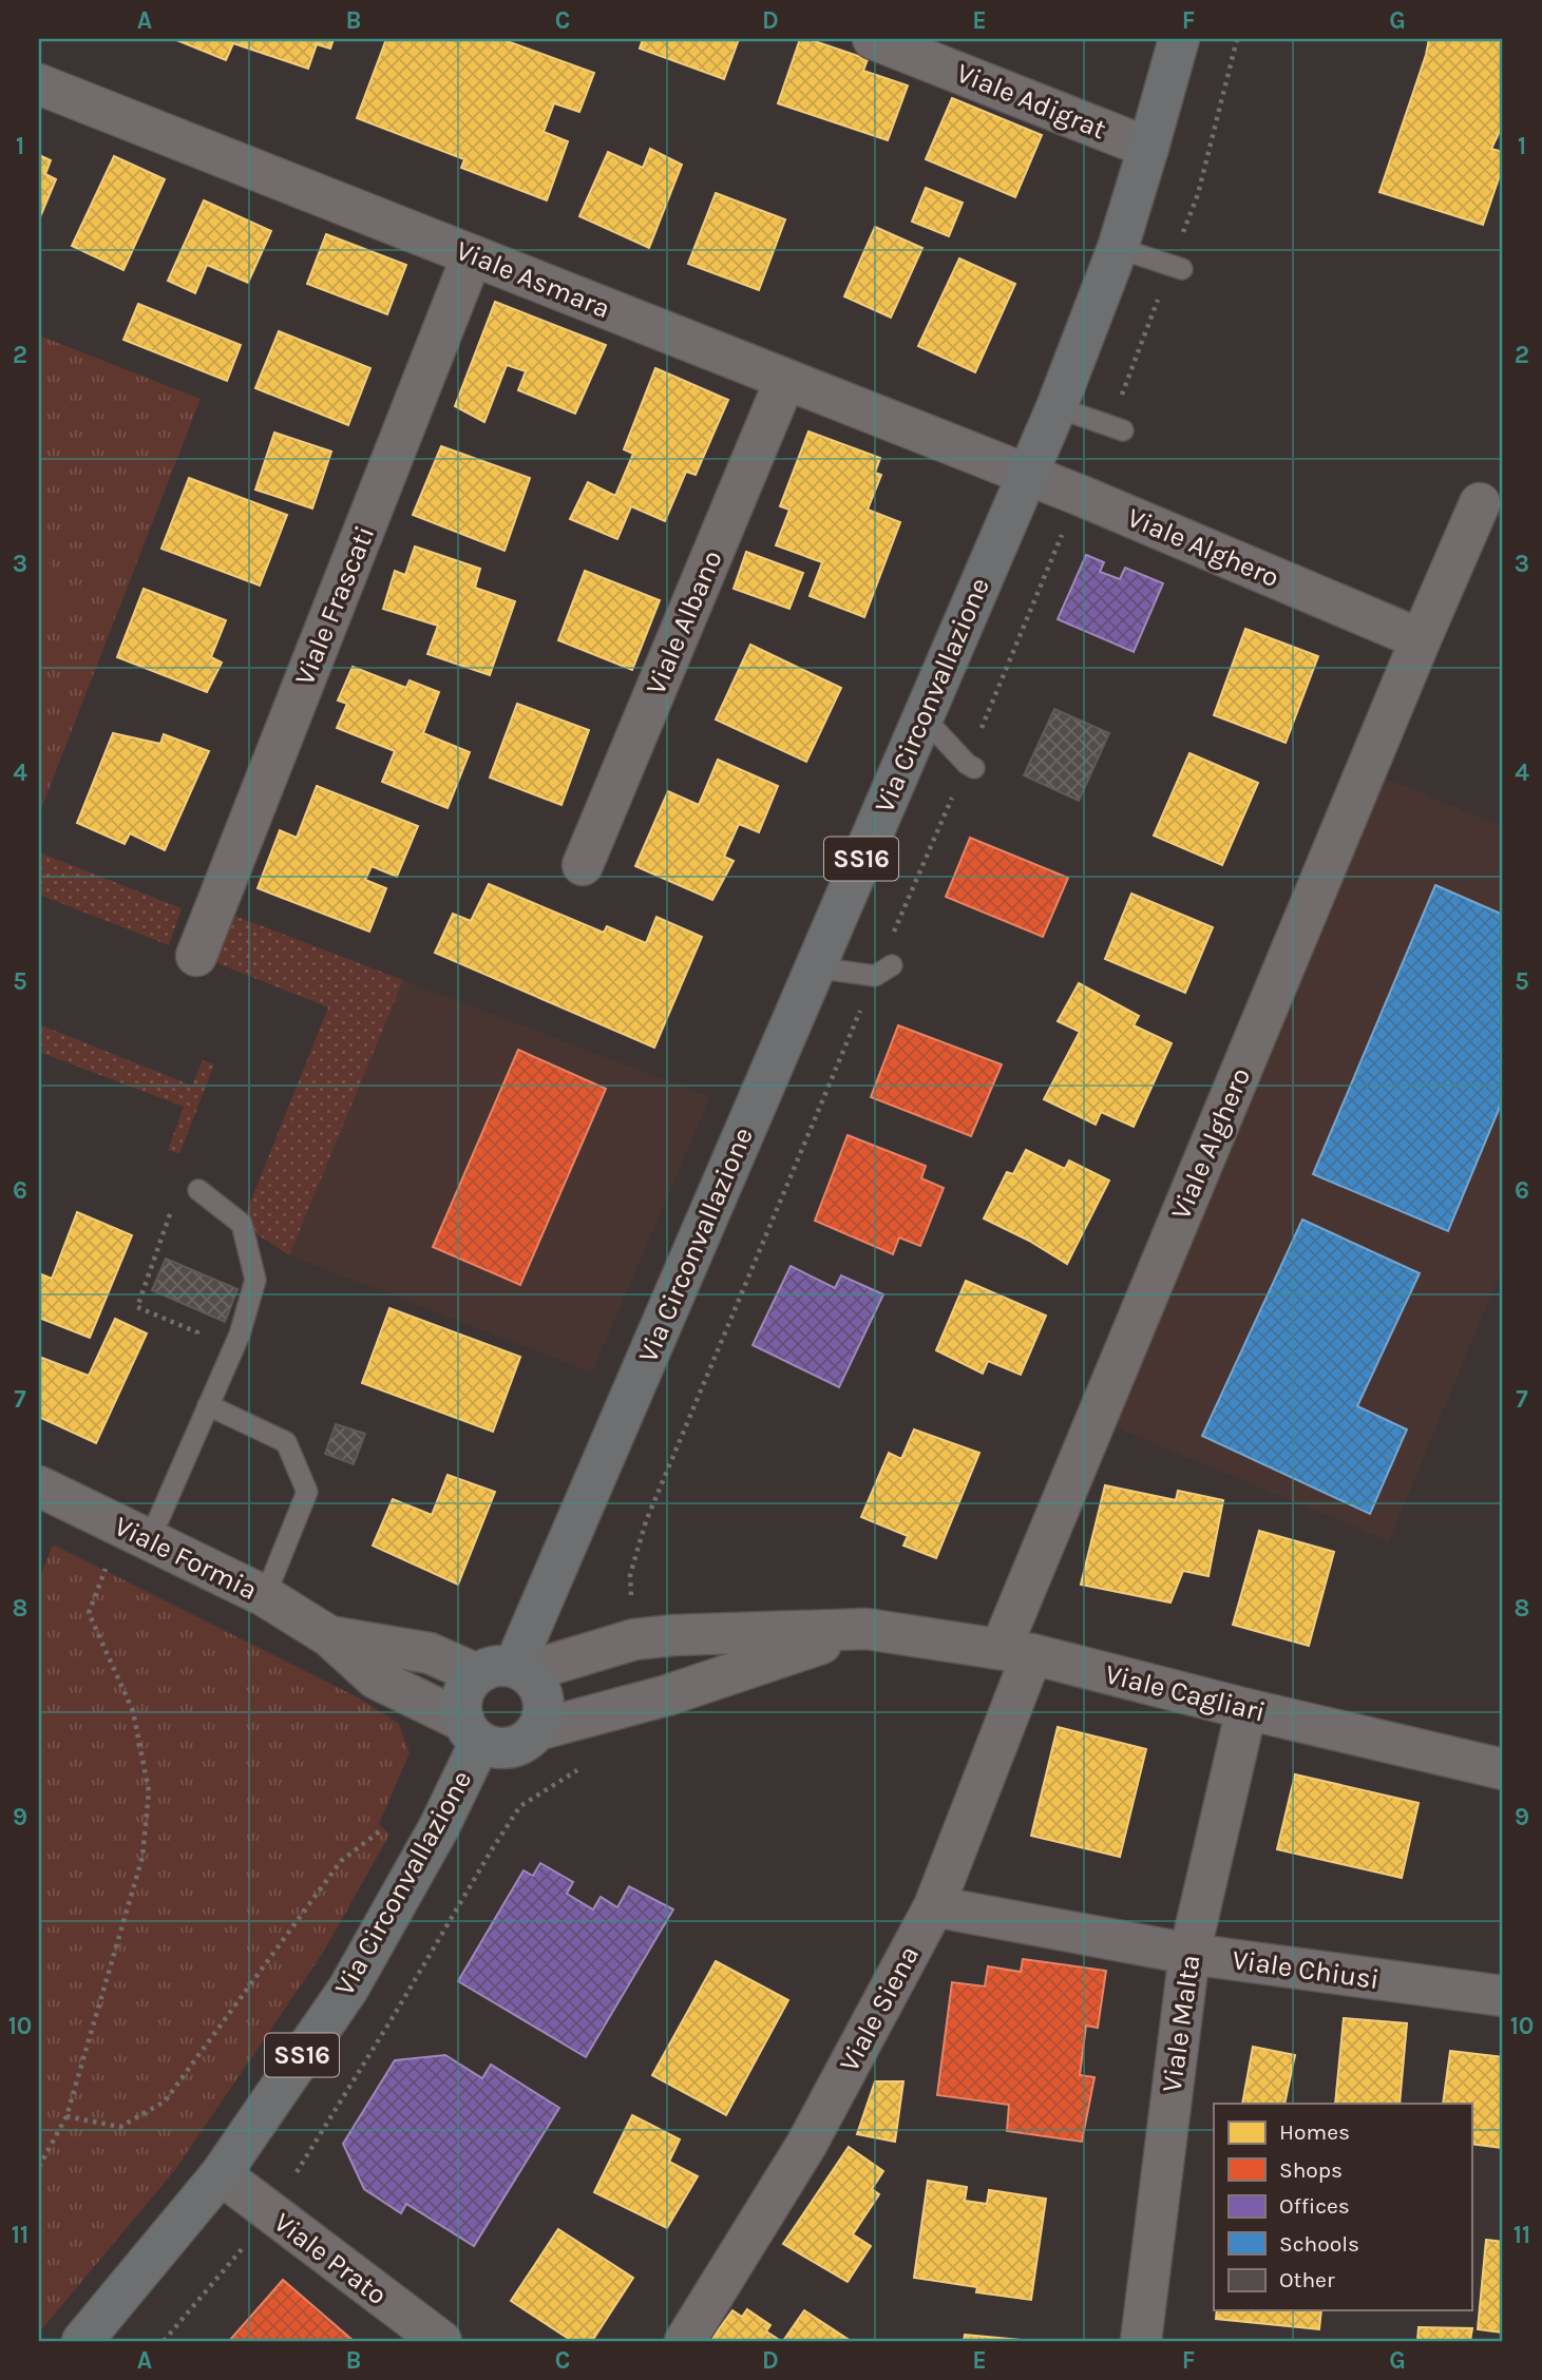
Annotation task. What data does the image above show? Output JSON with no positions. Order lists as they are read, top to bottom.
{
  "streets": {
    "main road": ["Via Circonvallazione", "SS16"],
    "street": [
      "Viale Adigrat",
      "Viale Asmara",
      "Viale Alghero",
      "Viale Frascati",
      "Viale Albano",
      "Viale Formia",
      "Viale Cagliari",
      "Viale Chiusi",
      "Viale Siena",
      "Viale Malta",
      "Viale Prato"
    ]
  },
  "crossings": [
    ["Viale Adigrat", "Via Circonvallazione"],
    ["Viale Asmara", "Viale Alghero"],
    ["Viale Asmara", "Viale Frascati"],
    ["Viale Asmara", "Viale Albano"],
    ["Viale Asmara", "Via Circonvallazione"],
    ["Viale Alghero", "Via Circonvallazione"],
    ["Viale Alghero", "Viale Cagliari"],
    ["Viale Alghero", "Viale Siena"],
    ["Via Circonvallazione", "Viale Formia"],
    ["Via Circonvallazione", "Viale Cagliari"],
    ["Via Circonvallazione", "Viale Prato"],
    ["Viale Formia", "Viale Cagliari"],
    ["Viale Cagliari", "Viale Siena"],
    ["Viale Cagliari", "Viale Malta"],
    ["Viale Chiusi", "Viale Siena"],
    ["Viale Chiusi", "Viale Malta"]
  ],
  "legend": [
    "Homes",
    "Shops",
    "Offices",
    "Schools",
    "Other"
  ],
  "grid": {
    "columns": [
      "A",
      "B",
      "C",
      "D",
      "E",
      "F",
      "G"
    ],
    "rows": [
      "1",
      "2",
      "3",
      "4",
      "5",
      "6",
      "7",
      "8",
      "9",
      "10",
      "11"
    ]
  }
}
